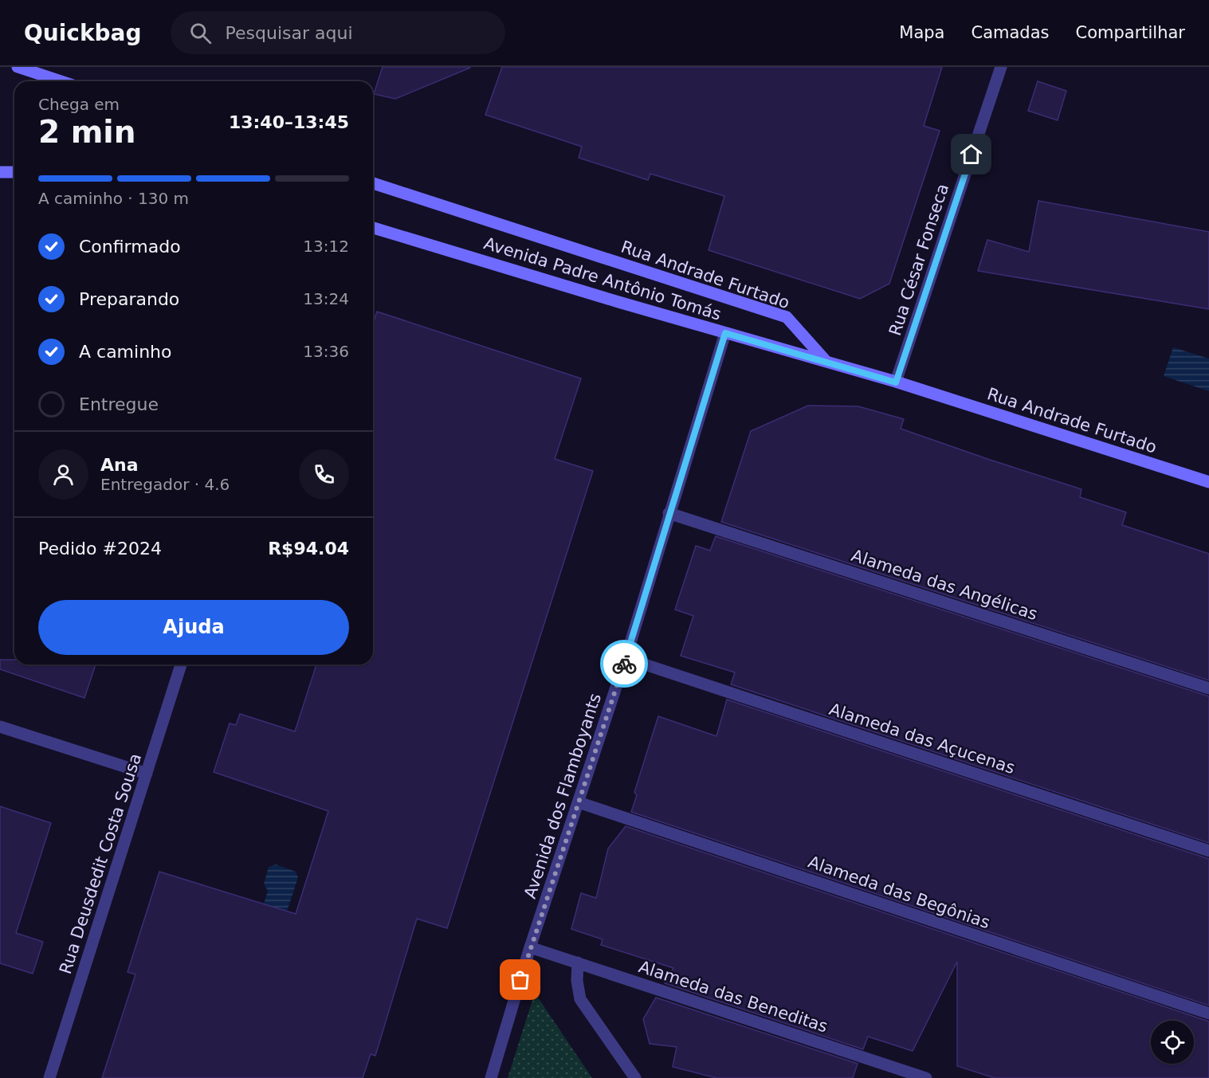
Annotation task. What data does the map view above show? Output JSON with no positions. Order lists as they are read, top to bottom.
{
  "streets": {
    "street": [
      "Rua César Fonseca",
      "Rua Andrade Furtado",
      "Avenida Padre Antônio Tomás",
      "Alameda das Angélicas",
      "Alameda das Açucenas",
      "Avenida dos Flamboyants",
      "Rua Deusdedit Costa Sousa",
      "Alameda das Begônias",
      "Alameda das Beneditas"
    ]
  },
  "crossings": [
    ["Rua César Fonseca", "Rua Andrade Furtado"],
    ["Rua Andrade Furtado", "Avenida Padre Antônio Tomás"],
    ["Avenida Padre Antônio Tomás", "Avenida dos Flamboyants"],
    ["Alameda das Angélicas", "Avenida dos Flamboyants"],
    ["Alameda das Açucenas", "Avenida dos Flamboyants"],
    ["Avenida dos Flamboyants", "Alameda das Begônias"],
    ["Avenida dos Flamboyants", "Alameda das Beneditas"]
  ],
  "page": {
    "header": "Quickbag",
    "search": "Pesquisar aqui",
    "nav": ["Mapa", "Camadas", "Compartilhar"],
    "heading": ["2 min", "Chega em", "13:40–13:45"],
    "panel": [
      "Ana",
      "Entregador · 4.6",
      "Pedido #2024",
      "R$94.04"
    ],
    "bar": "A caminho · 130 m",
    "list": [
      ["Confirmado", "13:12"],
      ["Preparando", "13:24"],
      ["A caminho", "13:36"],
      "Entregue"
    ],
    "buttons": "Ajuda"
  }
}
